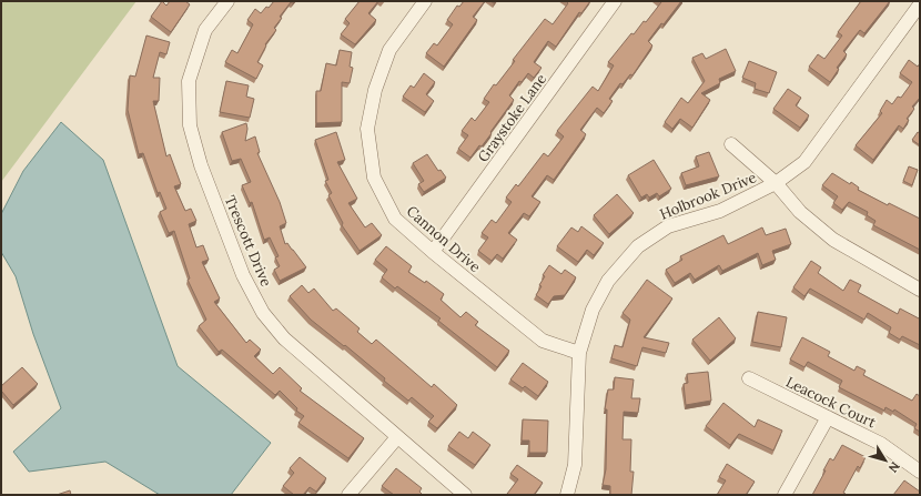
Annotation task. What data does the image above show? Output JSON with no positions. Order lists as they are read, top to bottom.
{
  "streets": {
    "street": [
      "Graystoke Lane",
      "Holbrook Drive",
      "Cannon Drive",
      "Trescott Drive",
      "Leacock Court"
    ]
  },
  "crossings": [
    ["Graystoke Lane", "Cannon Drive"],
    ["Holbrook Drive", "Cannon Drive"]
  ],
  "north": "bottom right"
}
